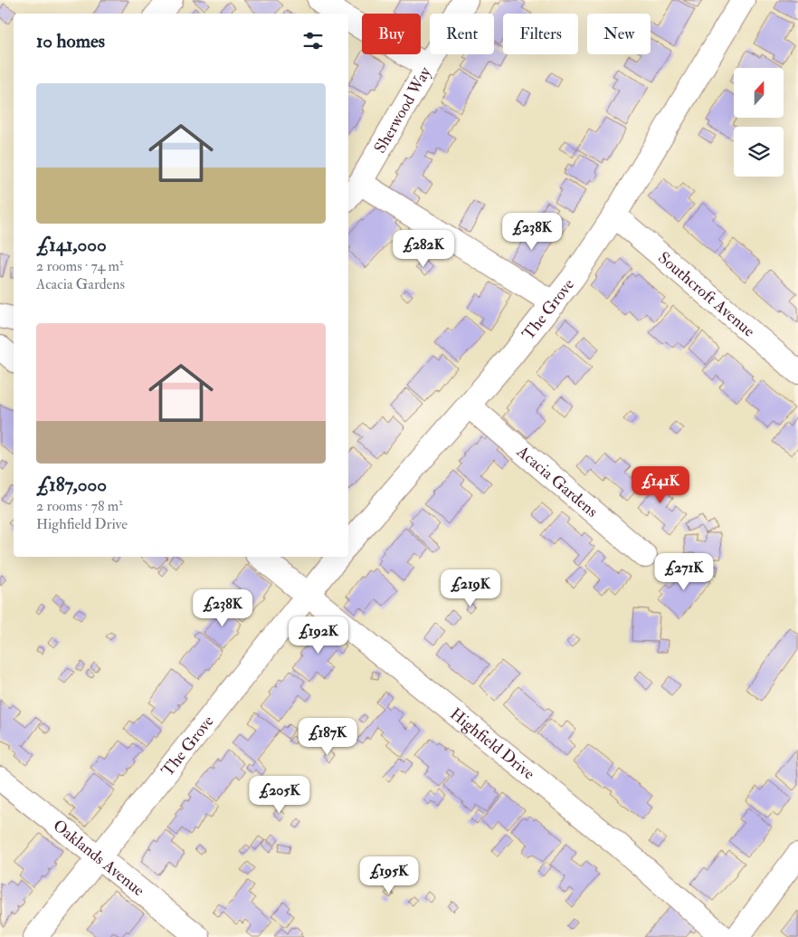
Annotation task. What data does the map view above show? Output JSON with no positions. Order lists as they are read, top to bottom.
{
  "streets": {
    "street": [
      "Sherwood Way",
      "Southcroft Avenue",
      "The Grove",
      "Acacia Gardens",
      "Highfield Drive",
      "Oaklands Avenue"
    ]
  },
  "crossings": [
    ["Southcroft Avenue", "The Grove"],
    ["The Grove", "Acacia Gardens"],
    ["The Grove", "Highfield Drive"],
    ["The Grove", "Oaklands Avenue"]
  ],
  "north": "top",
  "page": {
    "chip": [
      "Buy",
      "Rent",
      "Filters",
      "New"
    ],
    "heading": "10 homes",
    "list": [
      {
        "name": "£141,000",
        "note": "2 rooms · 74 m² · Acacia Gardens"
      },
      {
        "name": "£187,000",
        "note": "2 rooms · 78 m² · Highfield Drive"
      }
    ],
    "price": [
      "£238K",
      "£282K",
      "£141K",
      "£271K",
      "£219K",
      "£238K",
      "£192K",
      "£187K",
      "£205K",
      "£195K"
    ]
  }
}
